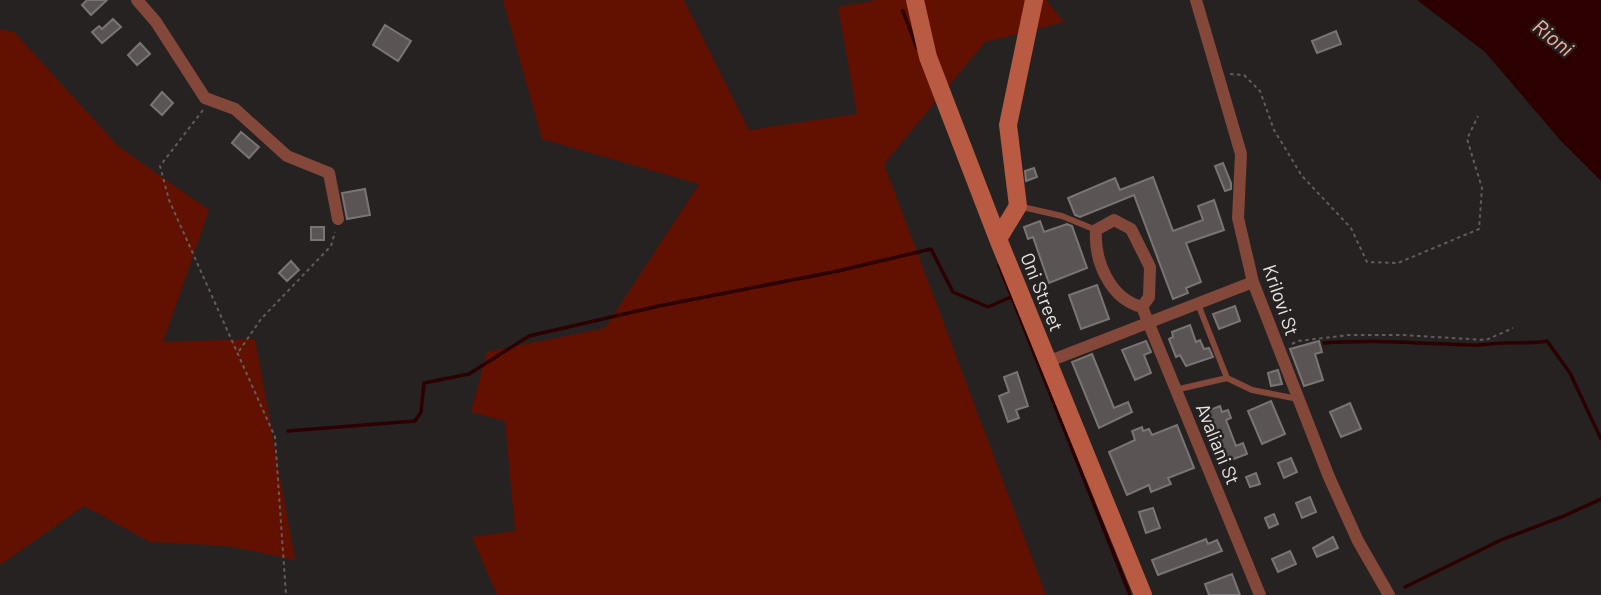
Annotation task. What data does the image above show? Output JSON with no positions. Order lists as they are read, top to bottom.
{
  "streets": {
    "main road": ["Oni Street"],
    "street": ["Krilovi St", "Avaliani St"]
  },
  "water": ["Rioni"]
}
